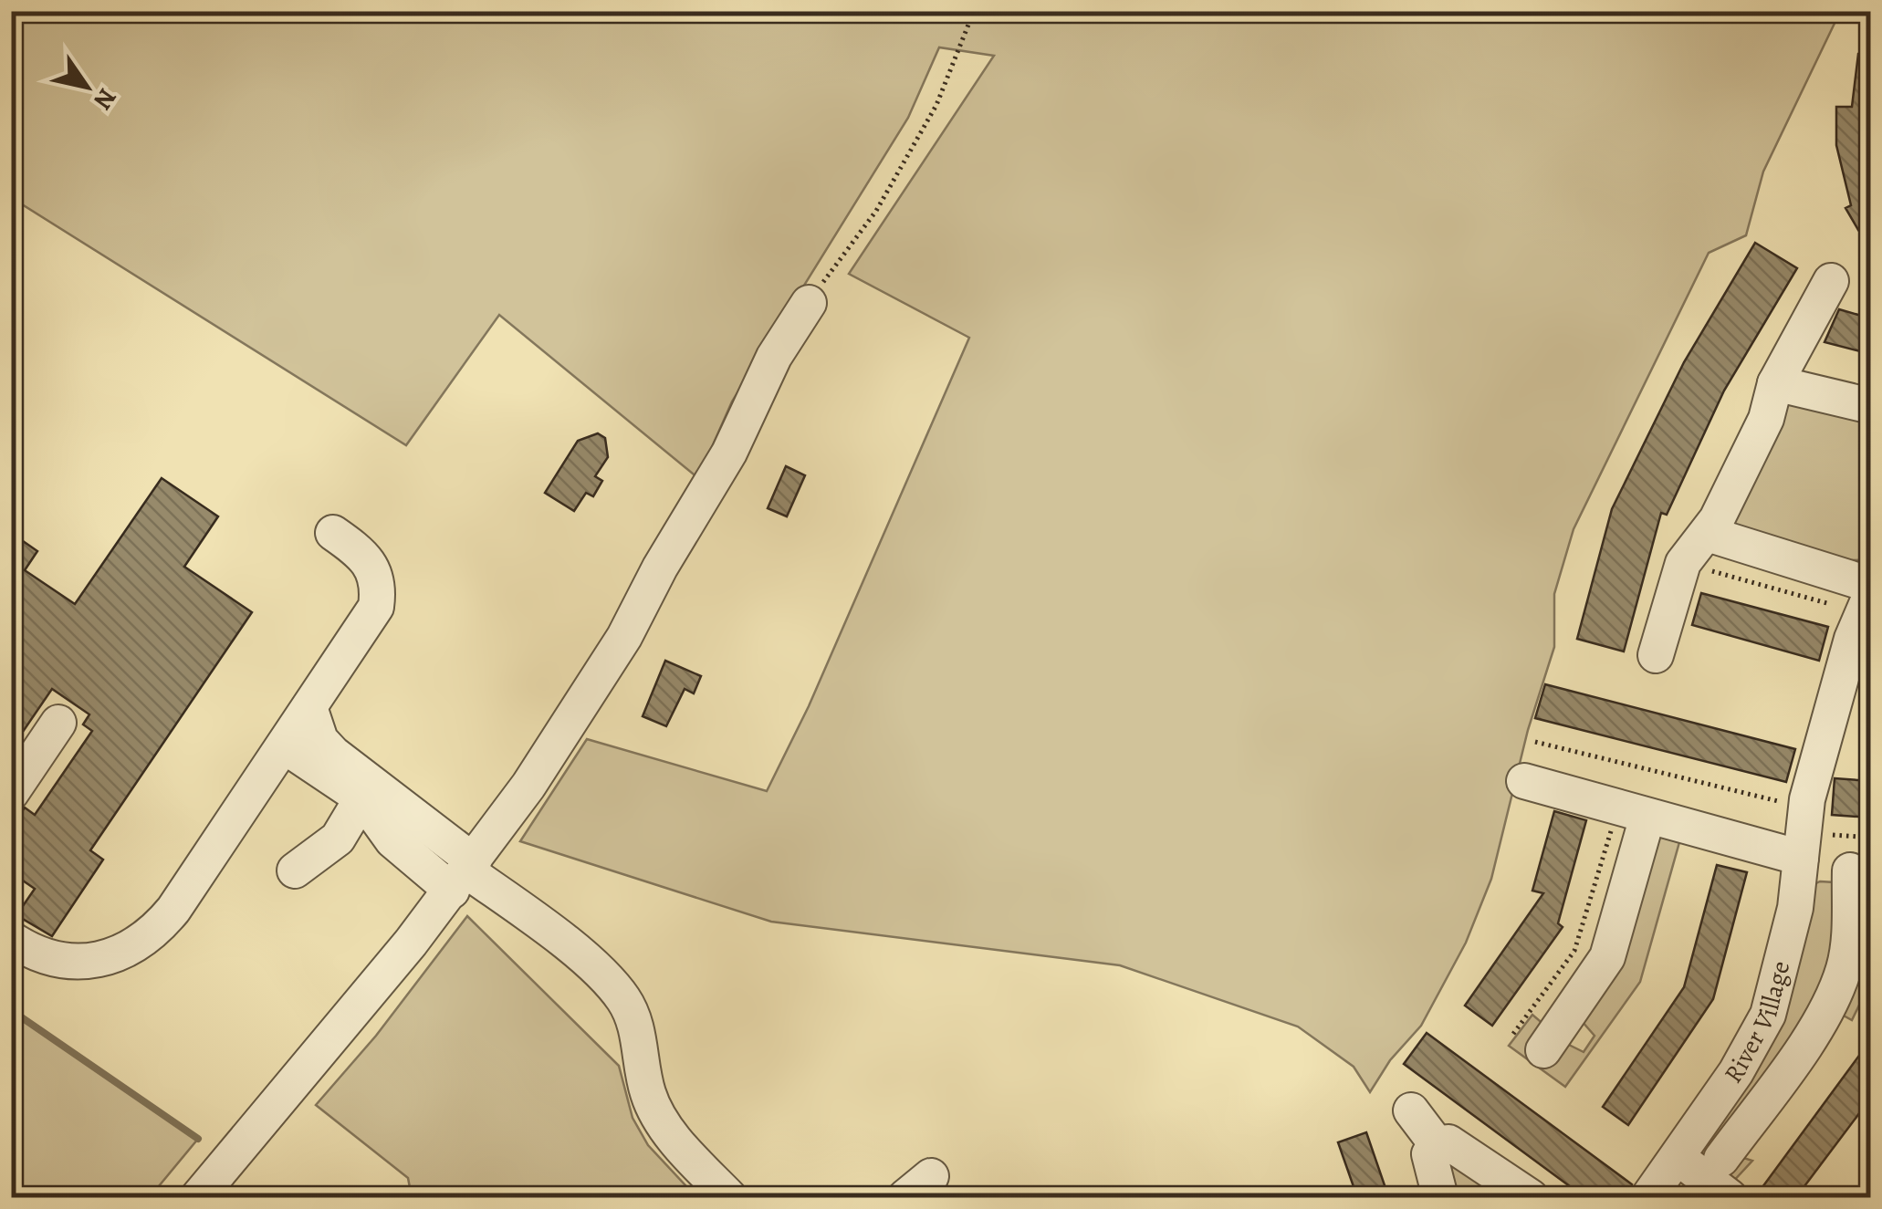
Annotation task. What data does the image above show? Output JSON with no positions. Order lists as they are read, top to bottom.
{
  "streets": {
    "street": ["River Village"]
  },
  "north": "bottom right"
}
